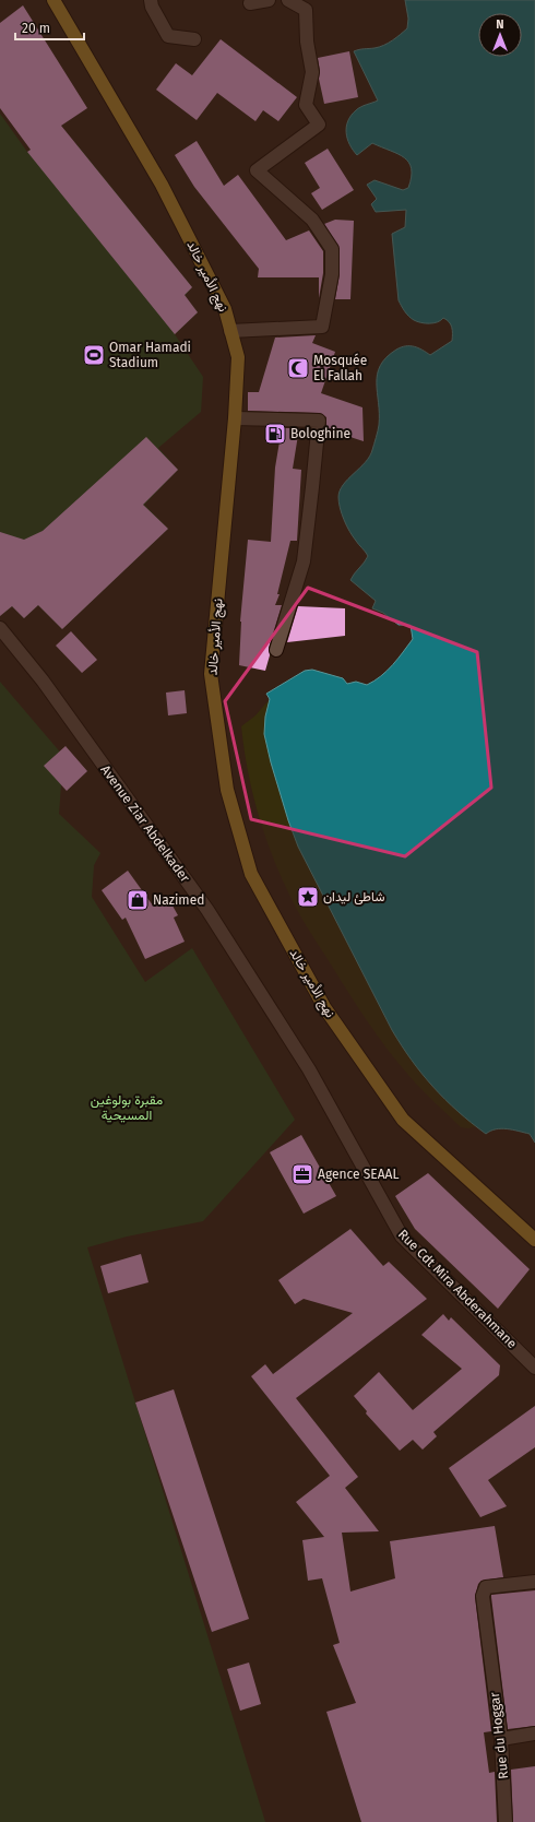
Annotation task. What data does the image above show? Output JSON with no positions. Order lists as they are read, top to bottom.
{
  "streets": {
    "main road": ["نهج الأمير خالد"],
    "street": ["Avenue Ziar Abdelkader", "Rue Cdt Mira Abderahmane", "Rue du Hoggar"]
  },
  "crossings": [
    ["Avenue Ziar Abdelkader", "Rue Cdt Mira Abderahmane"]
  ],
  "parks": ["مقبرة بولوغين المسيحية"],
  "places": {
    "sports": ["Omar Hamadi Stadium"],
    "mosque": ["Mosquée El Fallah"],
    "fuel station": ["Bologhine"],
    "place": ["شاطئ ليدان"],
    "shop": ["Nazimed"],
    "office": ["Agence SEAAL"]
  },
  "scale_bar": "20 m",
  "north": "top"
}
